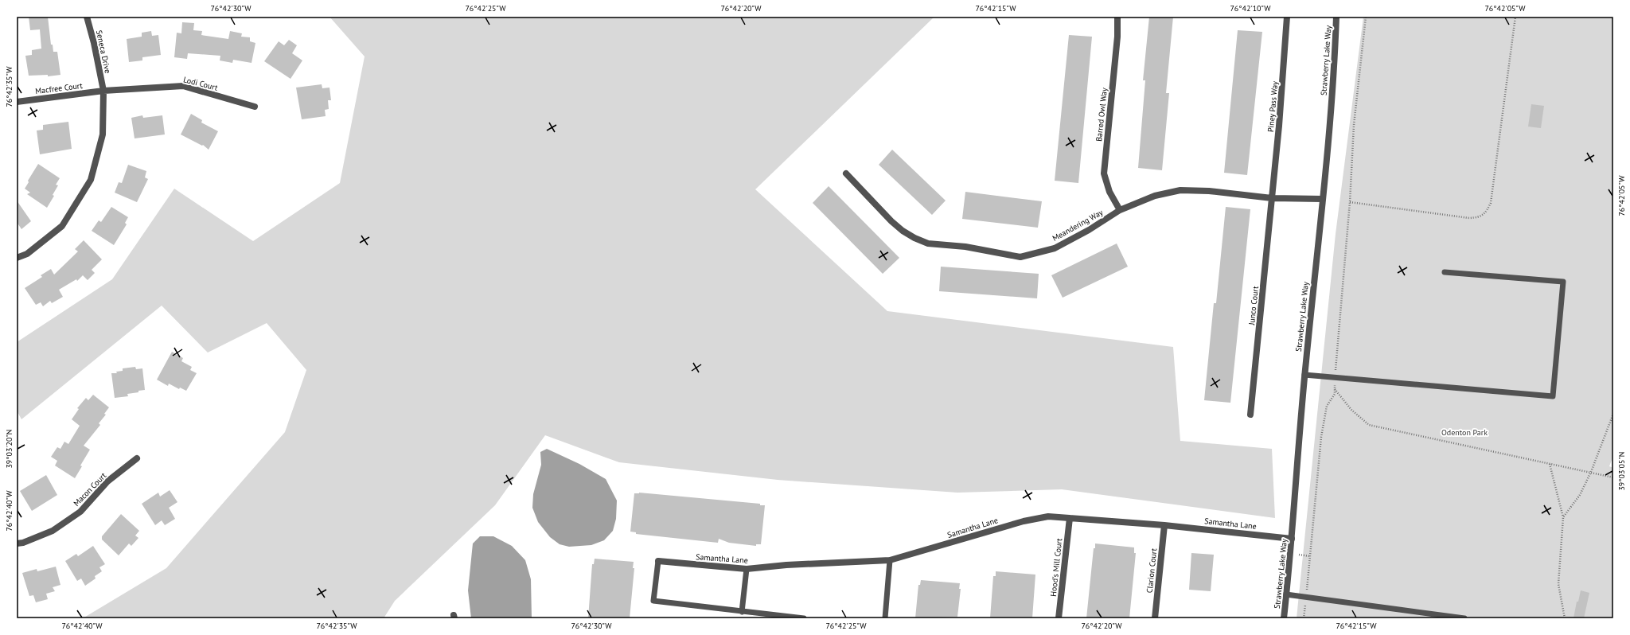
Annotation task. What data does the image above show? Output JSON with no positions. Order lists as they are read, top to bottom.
{
  "streets": {
    "street": [
      "Seneca Drive",
      "Strawberry Lake Way",
      "Lodi Court",
      "Macfree Court",
      "Piney Pass Way",
      "Barred Owl Way",
      "Meandering Way",
      "Junco Court",
      "Macon Court",
      "Samantha Lane",
      "Hood's Mill Court",
      "Clarion Court"
    ]
  },
  "crossings": [
    ["Seneca Drive", "Lodi Court"],
    ["Seneca Drive", "Macfree Court"],
    ["Strawberry Lake Way", "Meandering Way"],
    ["Strawberry Lake Way", "Samantha Lane"],
    ["Lodi Court", "Macfree Court"],
    ["Piney Pass Way", "Meandering Way"],
    ["Piney Pass Way", "Junco Court"],
    ["Barred Owl Way", "Meandering Way"],
    ["Meandering Way", "Junco Court"],
    ["Samantha Lane", "Hood's Mill Court"],
    ["Samantha Lane", "Clarion Court"]
  ],
  "parks": ["Odenton Park"],
  "coordinates": [
    "76°42'30\"W",
    "76°42'25\"W",
    "76°42'20\"W",
    "76°42'15\"W",
    "76°42'10\"W",
    "76°42'05\"W",
    "76°42'35\"W",
    "39°03'20\"N",
    "39°03'05\"N",
    "76°42'40\"W"
  ]
}
